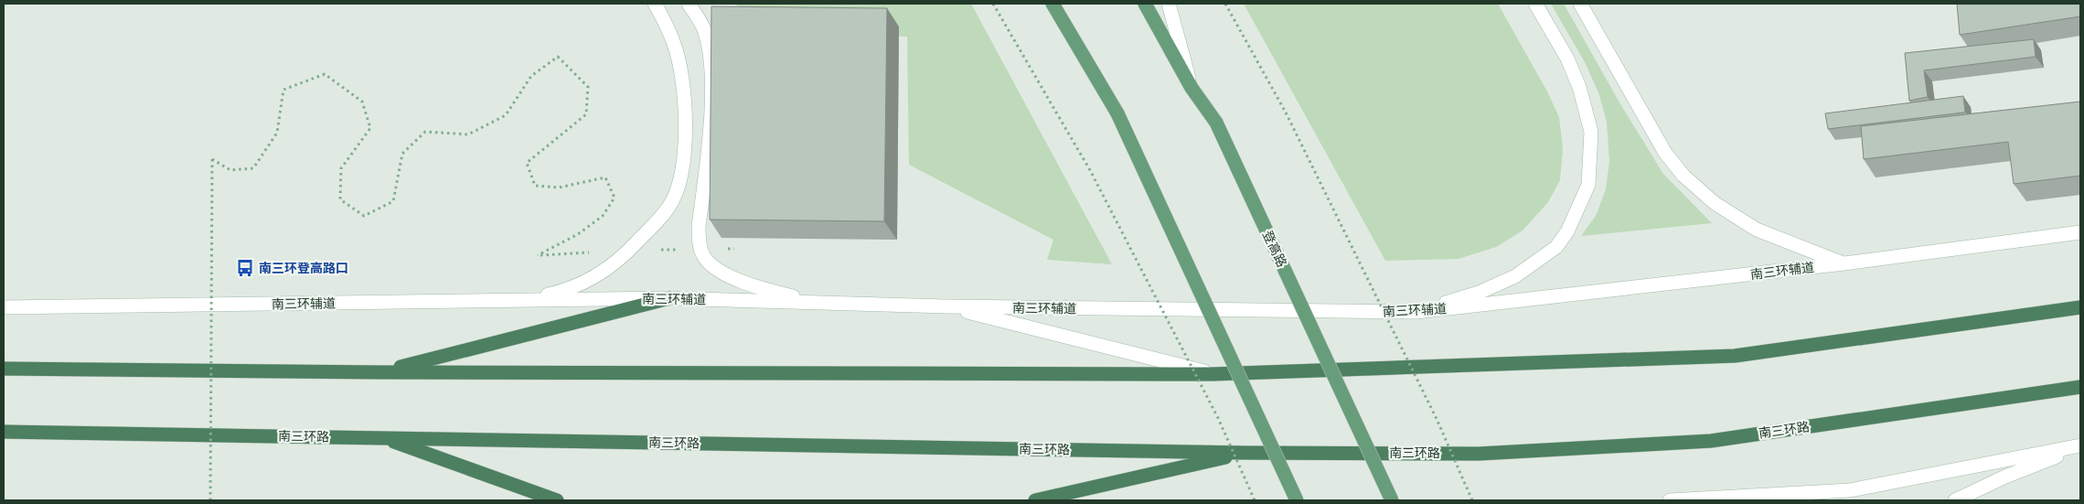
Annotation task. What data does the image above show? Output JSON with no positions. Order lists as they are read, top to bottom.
{
  "streets": {
    "highway": ["南三环路"],
    "main road": ["登高路", "南三环辅道"]
  },
  "places": {
    "bus stop": ["南三环登高路口"]
  }
}
